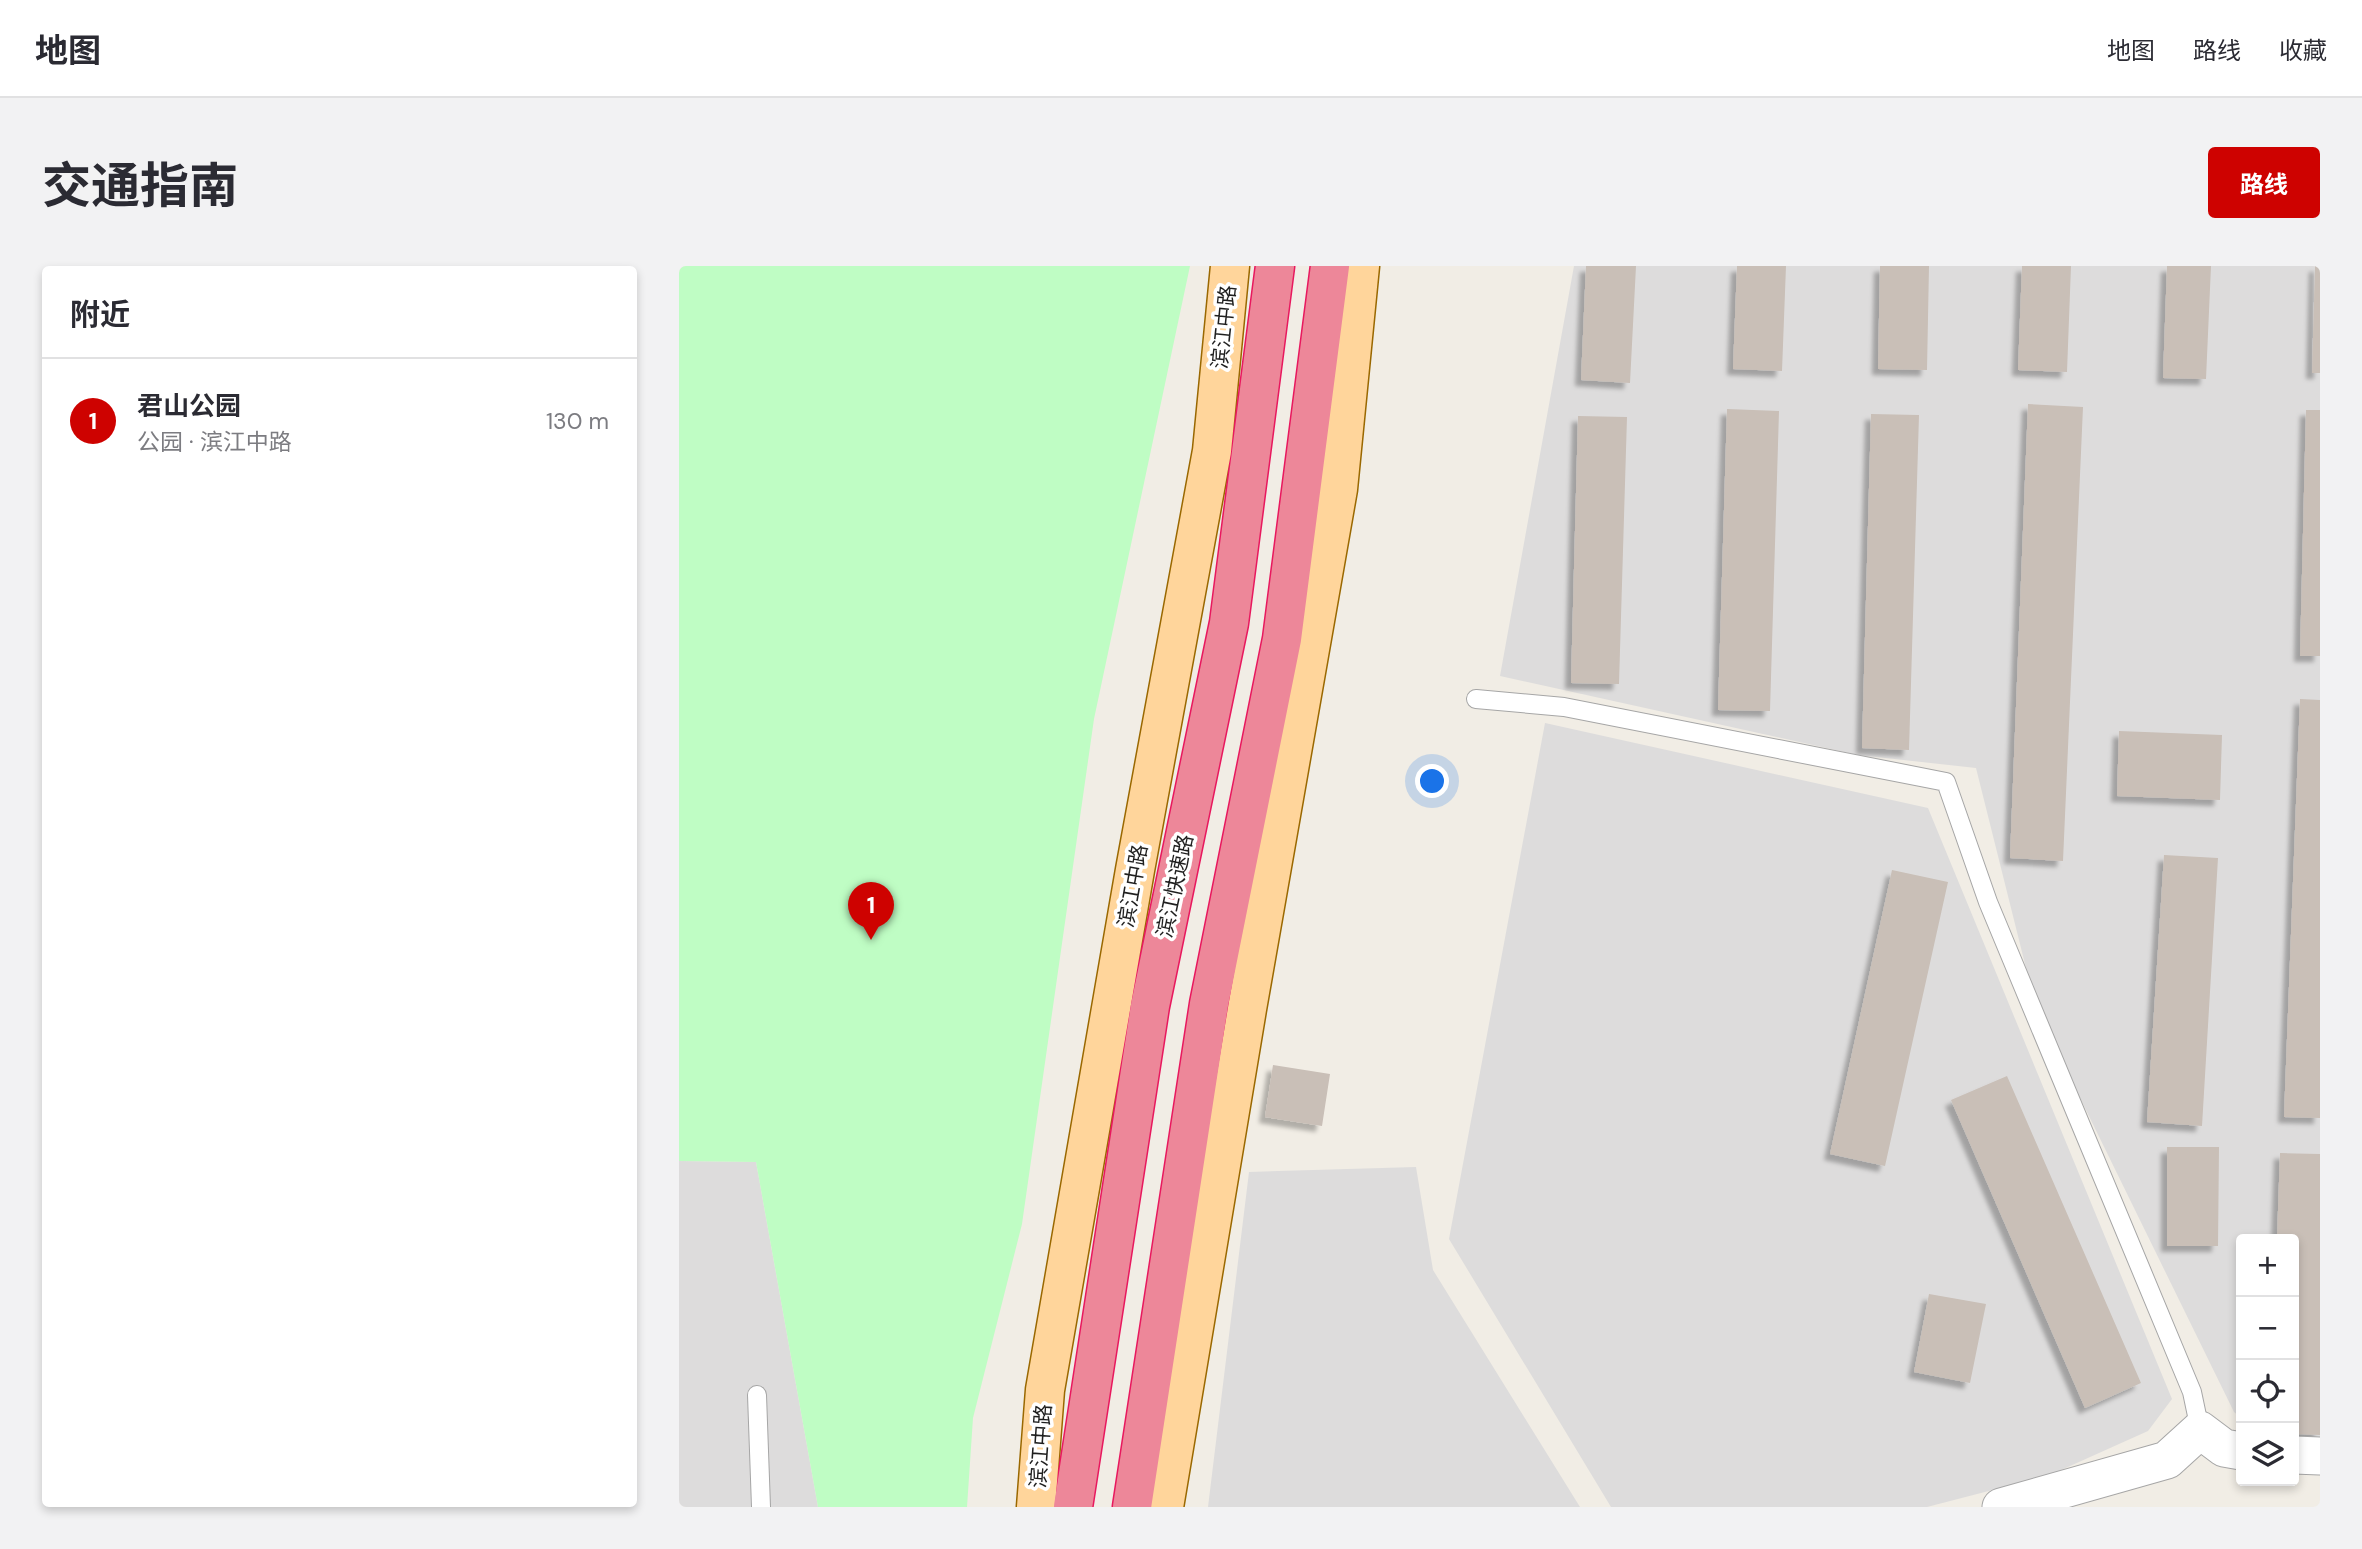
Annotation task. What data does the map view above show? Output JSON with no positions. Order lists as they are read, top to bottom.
{
  "streets": {
    "highway": ["滨江快速路"],
    "main road": ["滨江中路"]
  },
  "page": {
    "header": "地图",
    "nav": ["地图", "路线", "收藏"],
    "title": "交通指南",
    "buttons": "路线",
    "heading": "附近",
    "list": [
      {
        "mark": "1",
        "name": "君山公园",
        "note": "公园 · 滨江中路",
        "value": "130 m"
      }
    ],
    "pins": "1",
    "map_buttons": ["+", "−"]
  }
}
